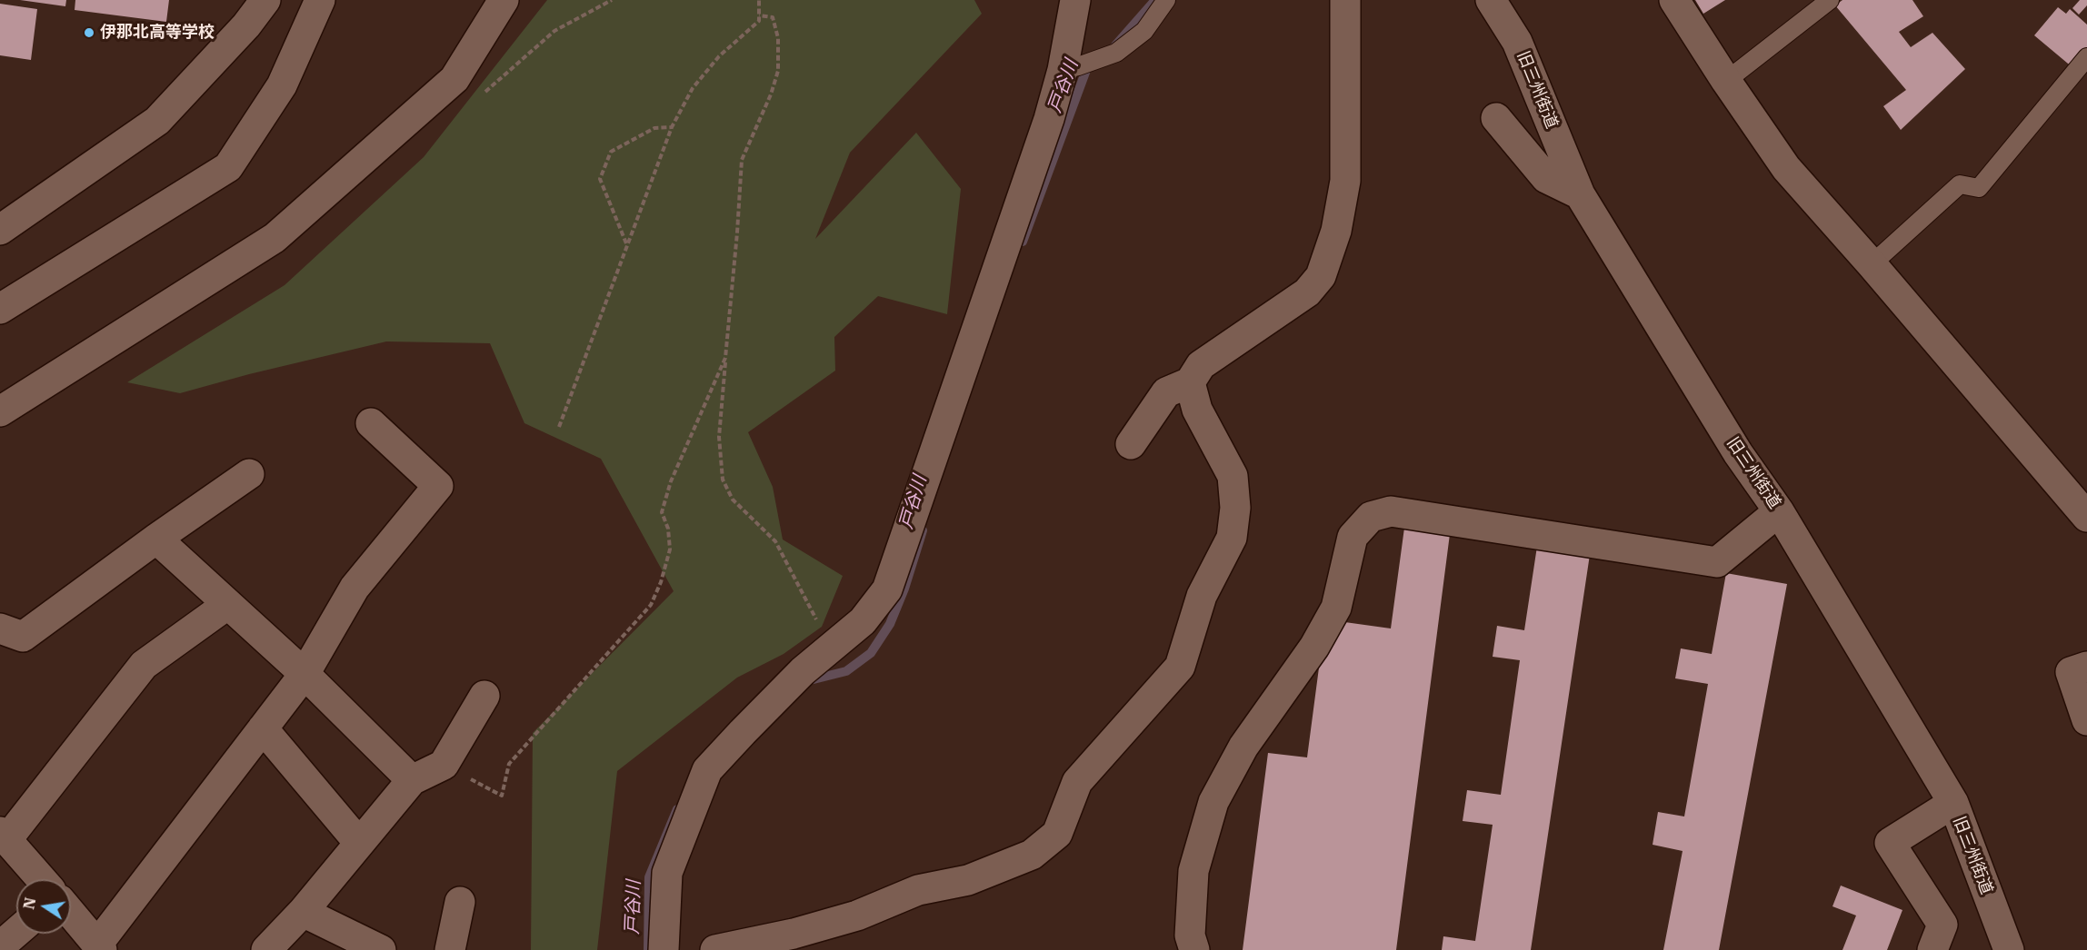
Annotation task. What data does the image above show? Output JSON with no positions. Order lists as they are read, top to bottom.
{
  "streets": {
    "street": ["旧三州街道"]
  },
  "water": ["戸谷川"],
  "places": ["伊那北高等学校"],
  "north": "left"
}
